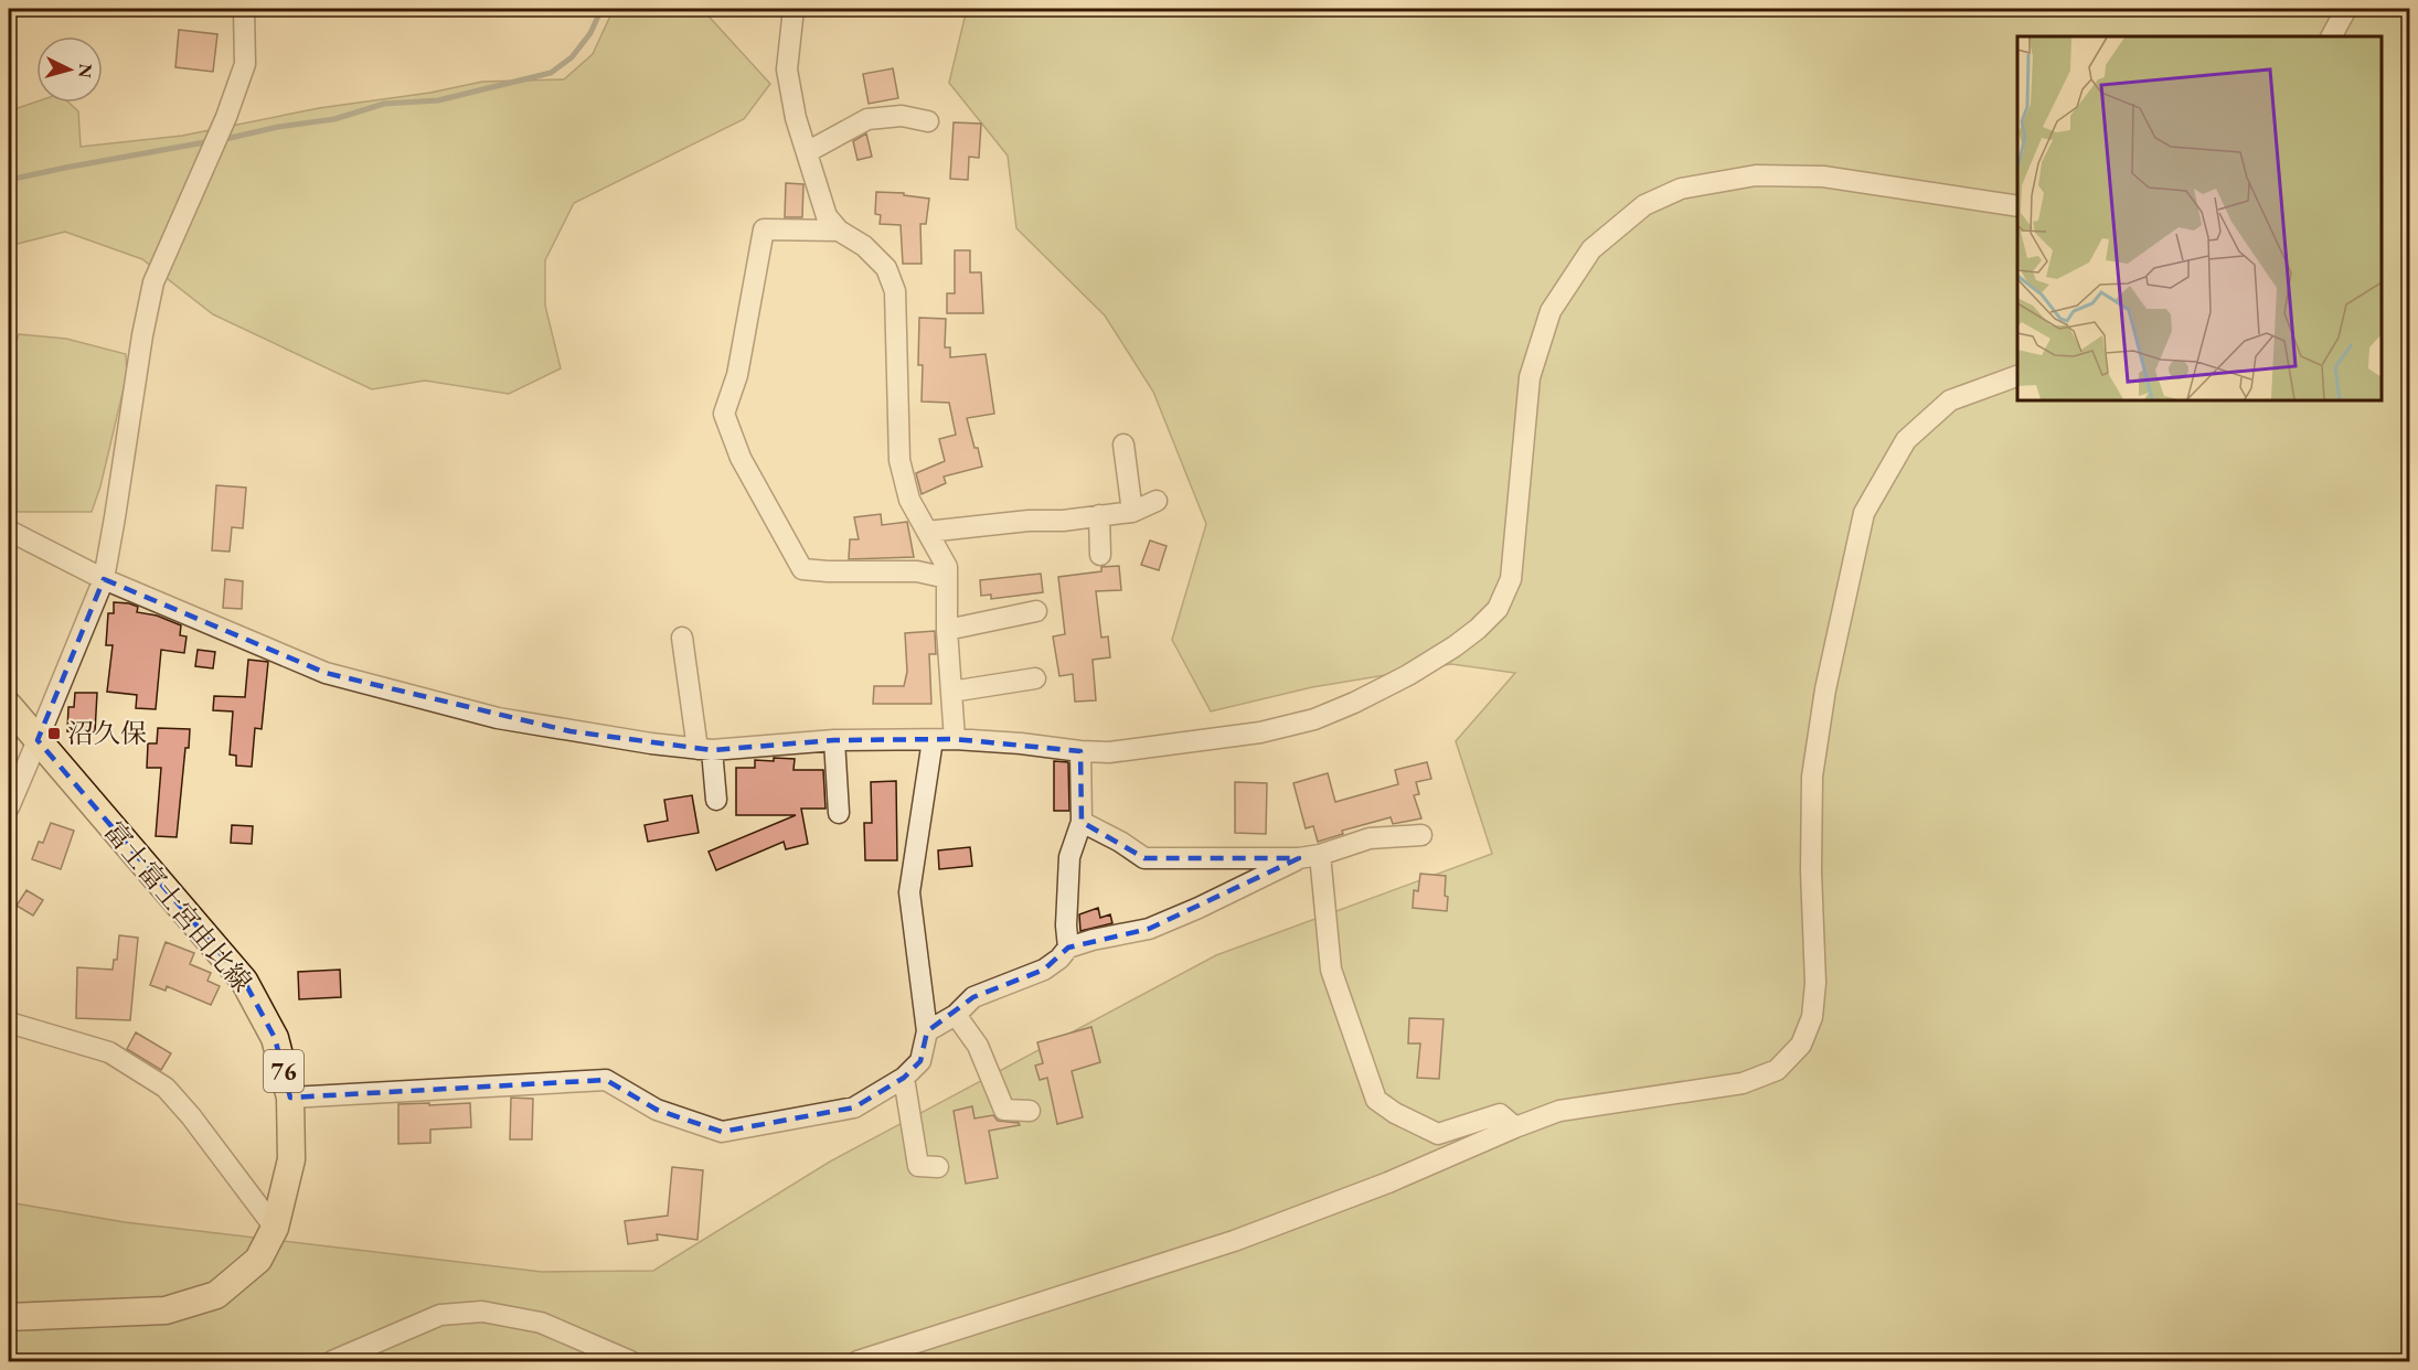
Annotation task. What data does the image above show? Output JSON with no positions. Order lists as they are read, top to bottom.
{
  "streets": {
    "main road": ["富士富士宮由比線", "76"]
  },
  "places": {
    "transit": ["沼久保"]
  },
  "north": "right"
}
